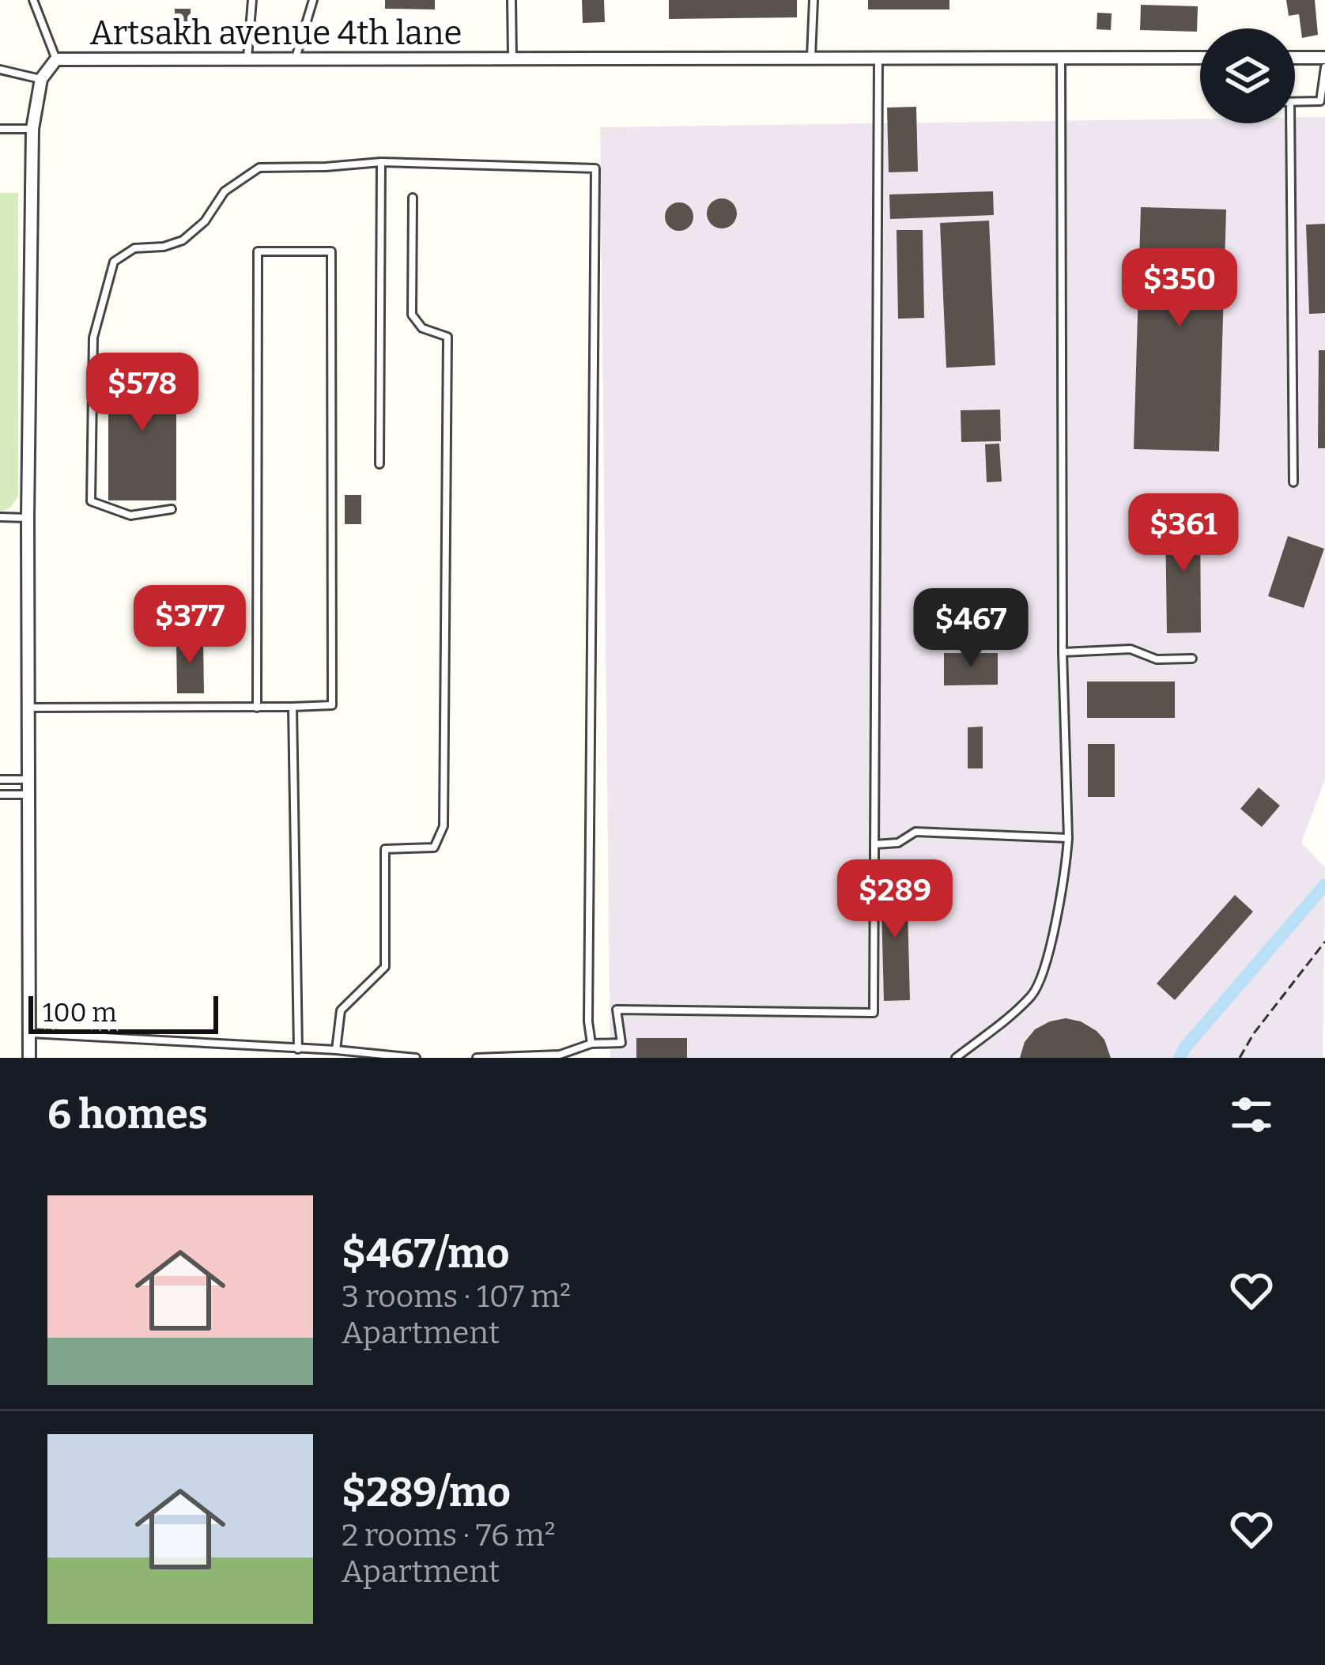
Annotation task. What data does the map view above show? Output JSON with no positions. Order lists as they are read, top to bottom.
{
  "streets": {
    "street": ["Artsakh avenue 4th lane"]
  },
  "scale_bar": "100 m",
  "page": {
    "price": [
      "$350",
      "$578",
      "$361",
      "$377",
      "$467",
      "$289"
    ],
    "scale": "100 m",
    "heading": "6 homes",
    "list": [
      {
        "name": "$467/mo",
        "note": "3 rooms · 107 m² · Apartment"
      },
      {
        "name": "$289/mo",
        "note": "2 rooms · 76 m² · Apartment"
      }
    ]
  }
}
